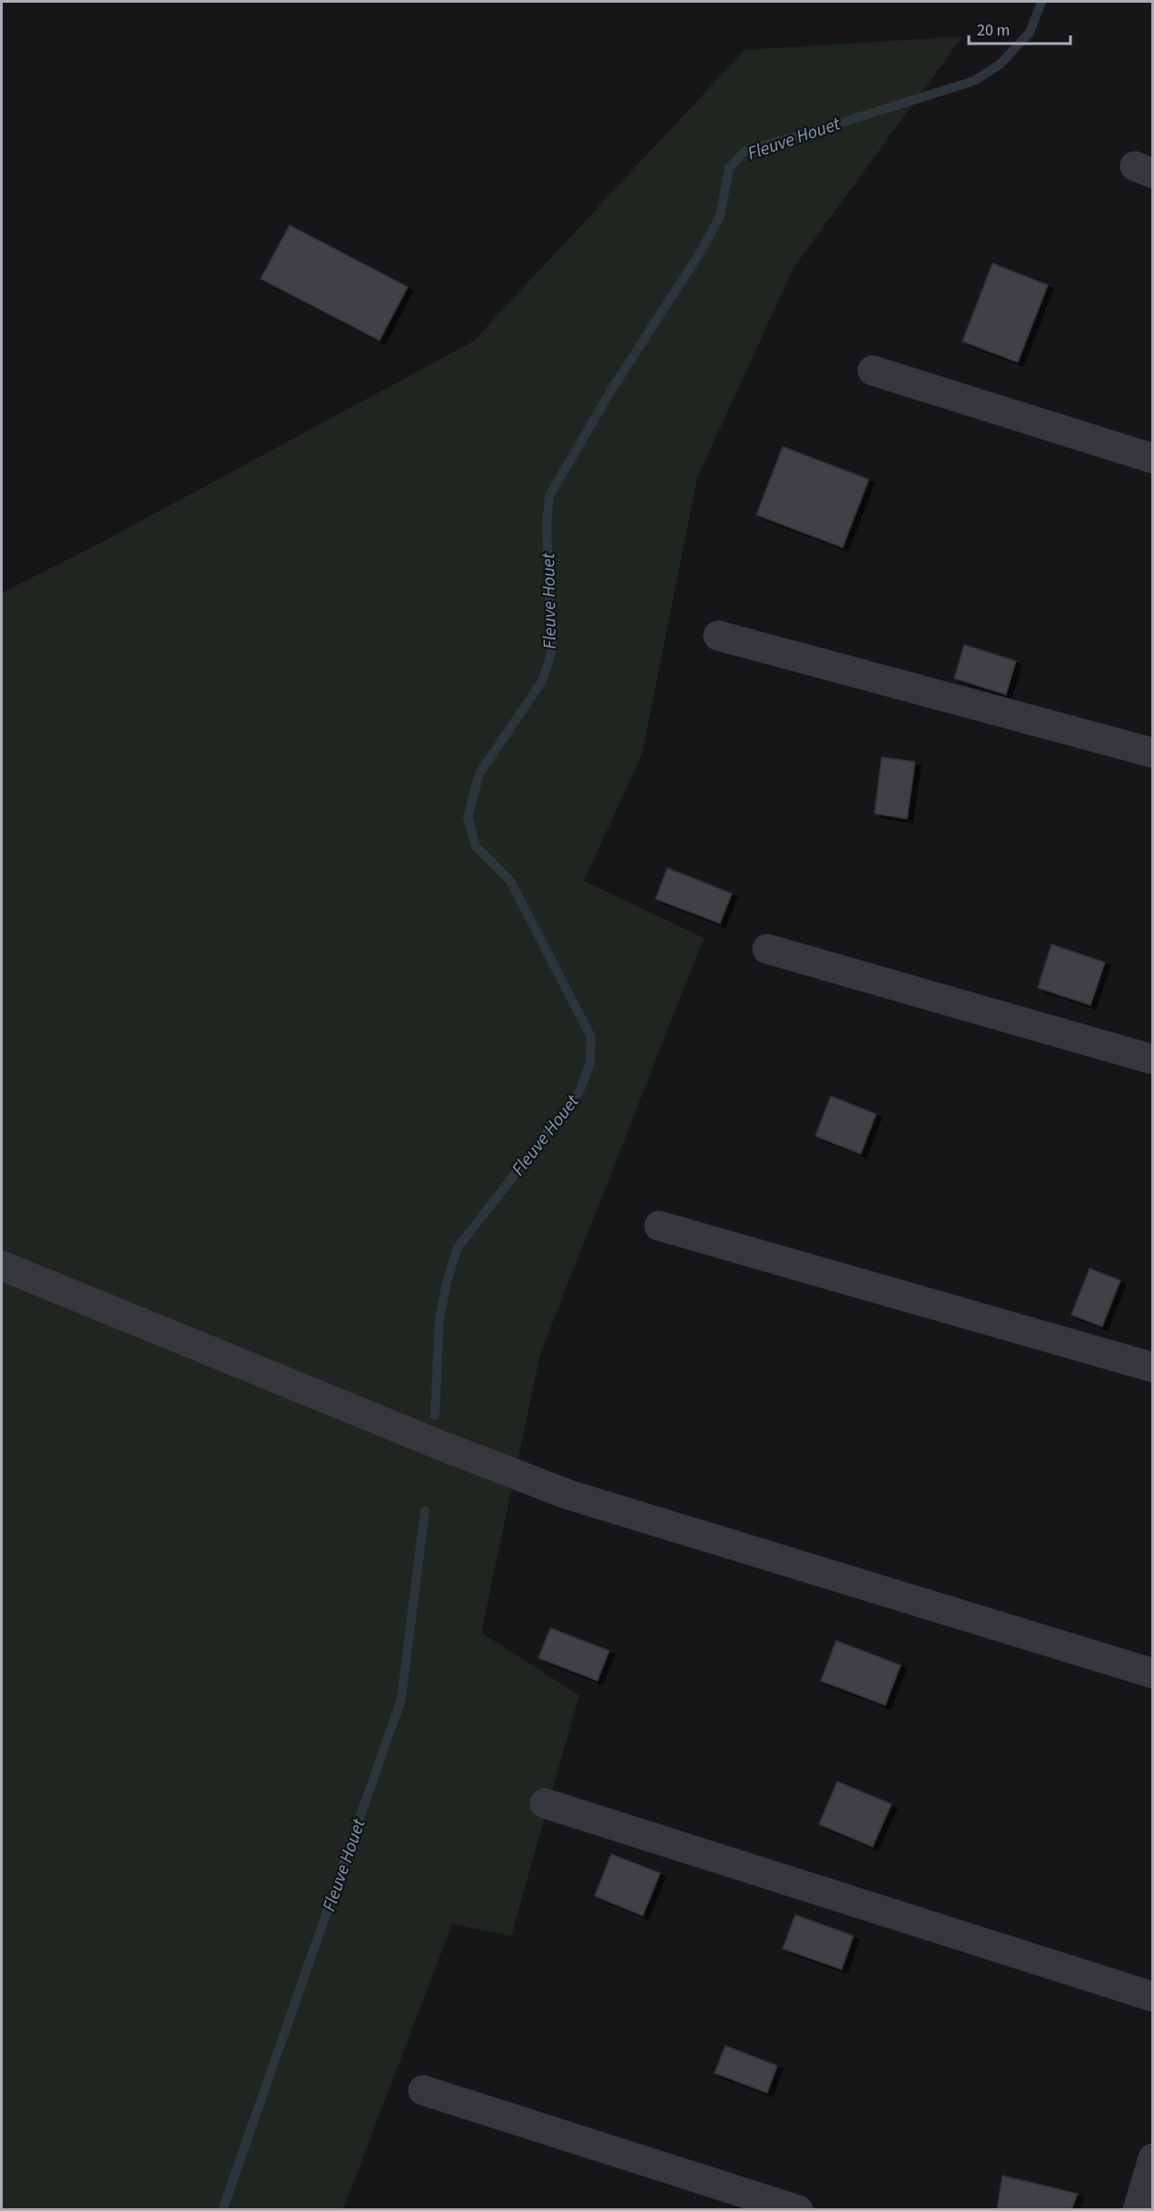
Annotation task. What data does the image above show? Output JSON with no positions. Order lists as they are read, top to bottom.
{
  "water": ["Fleuve Houet"],
  "scale_bar": "20 m"
}
